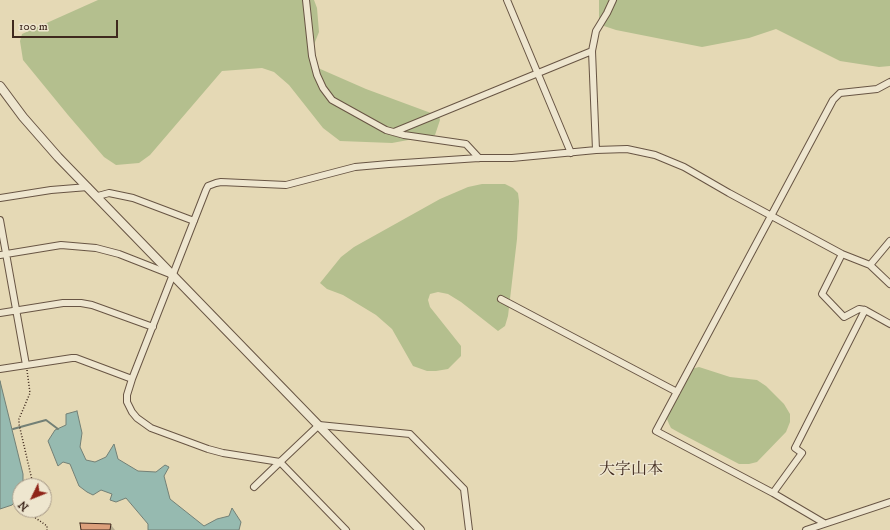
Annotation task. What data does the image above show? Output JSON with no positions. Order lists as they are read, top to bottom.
{
  "districts": ["大字山本"],
  "scale_bar": "100 m",
  "north": "bottom left"
}
